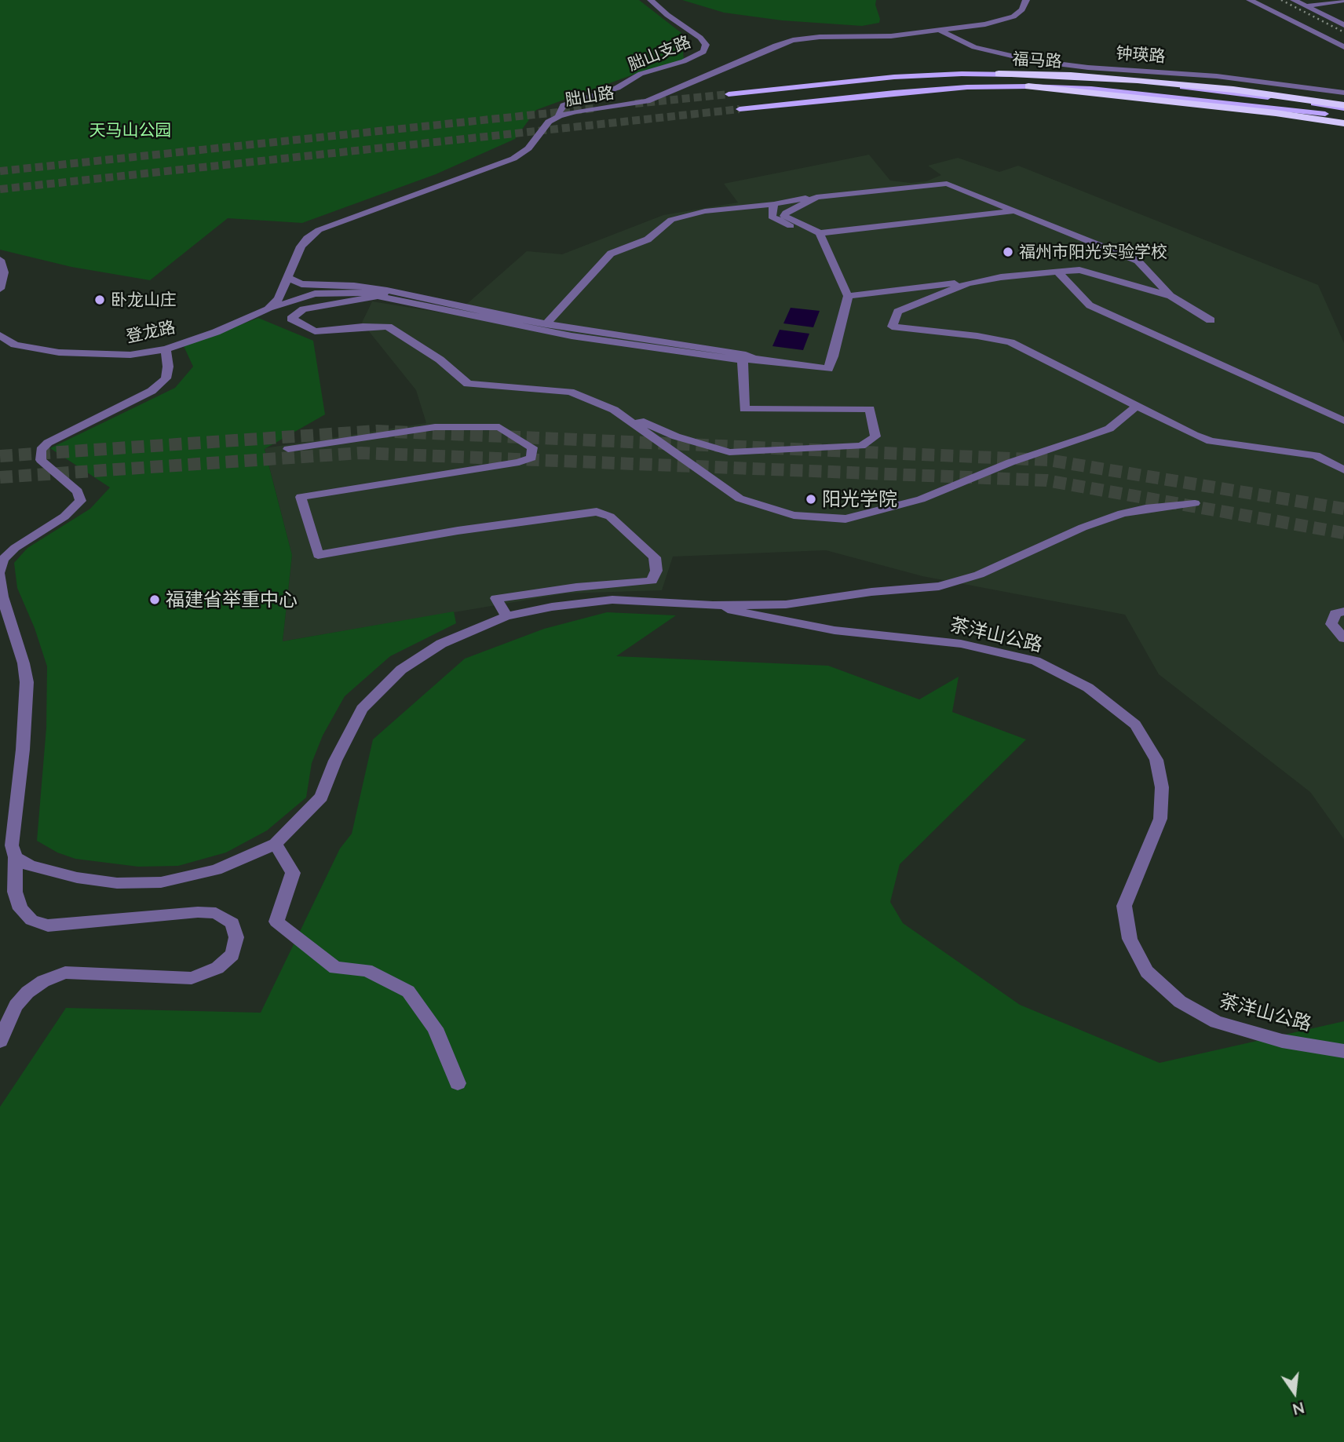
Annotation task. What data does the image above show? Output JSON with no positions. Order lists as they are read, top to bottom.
{
  "streets": {
    "main road": ["福马路"],
    "street": [
      "胐山支路",
      "钟瑛路",
      "胐山路",
      "登龙路",
      "茶洋山公路"
    ]
  },
  "crossings": [
    ["胐山支路", "胐山路"],
    ["钟瑛路", "胐山路"],
    ["胐山路", "登龙路"]
  ],
  "parks": ["天马山公园"],
  "places": [
    "福州市阳光实验学校",
    "卧龙山庄",
    "阳光学院",
    "福建省举重中心"
  ],
  "north": "bottom"
}
